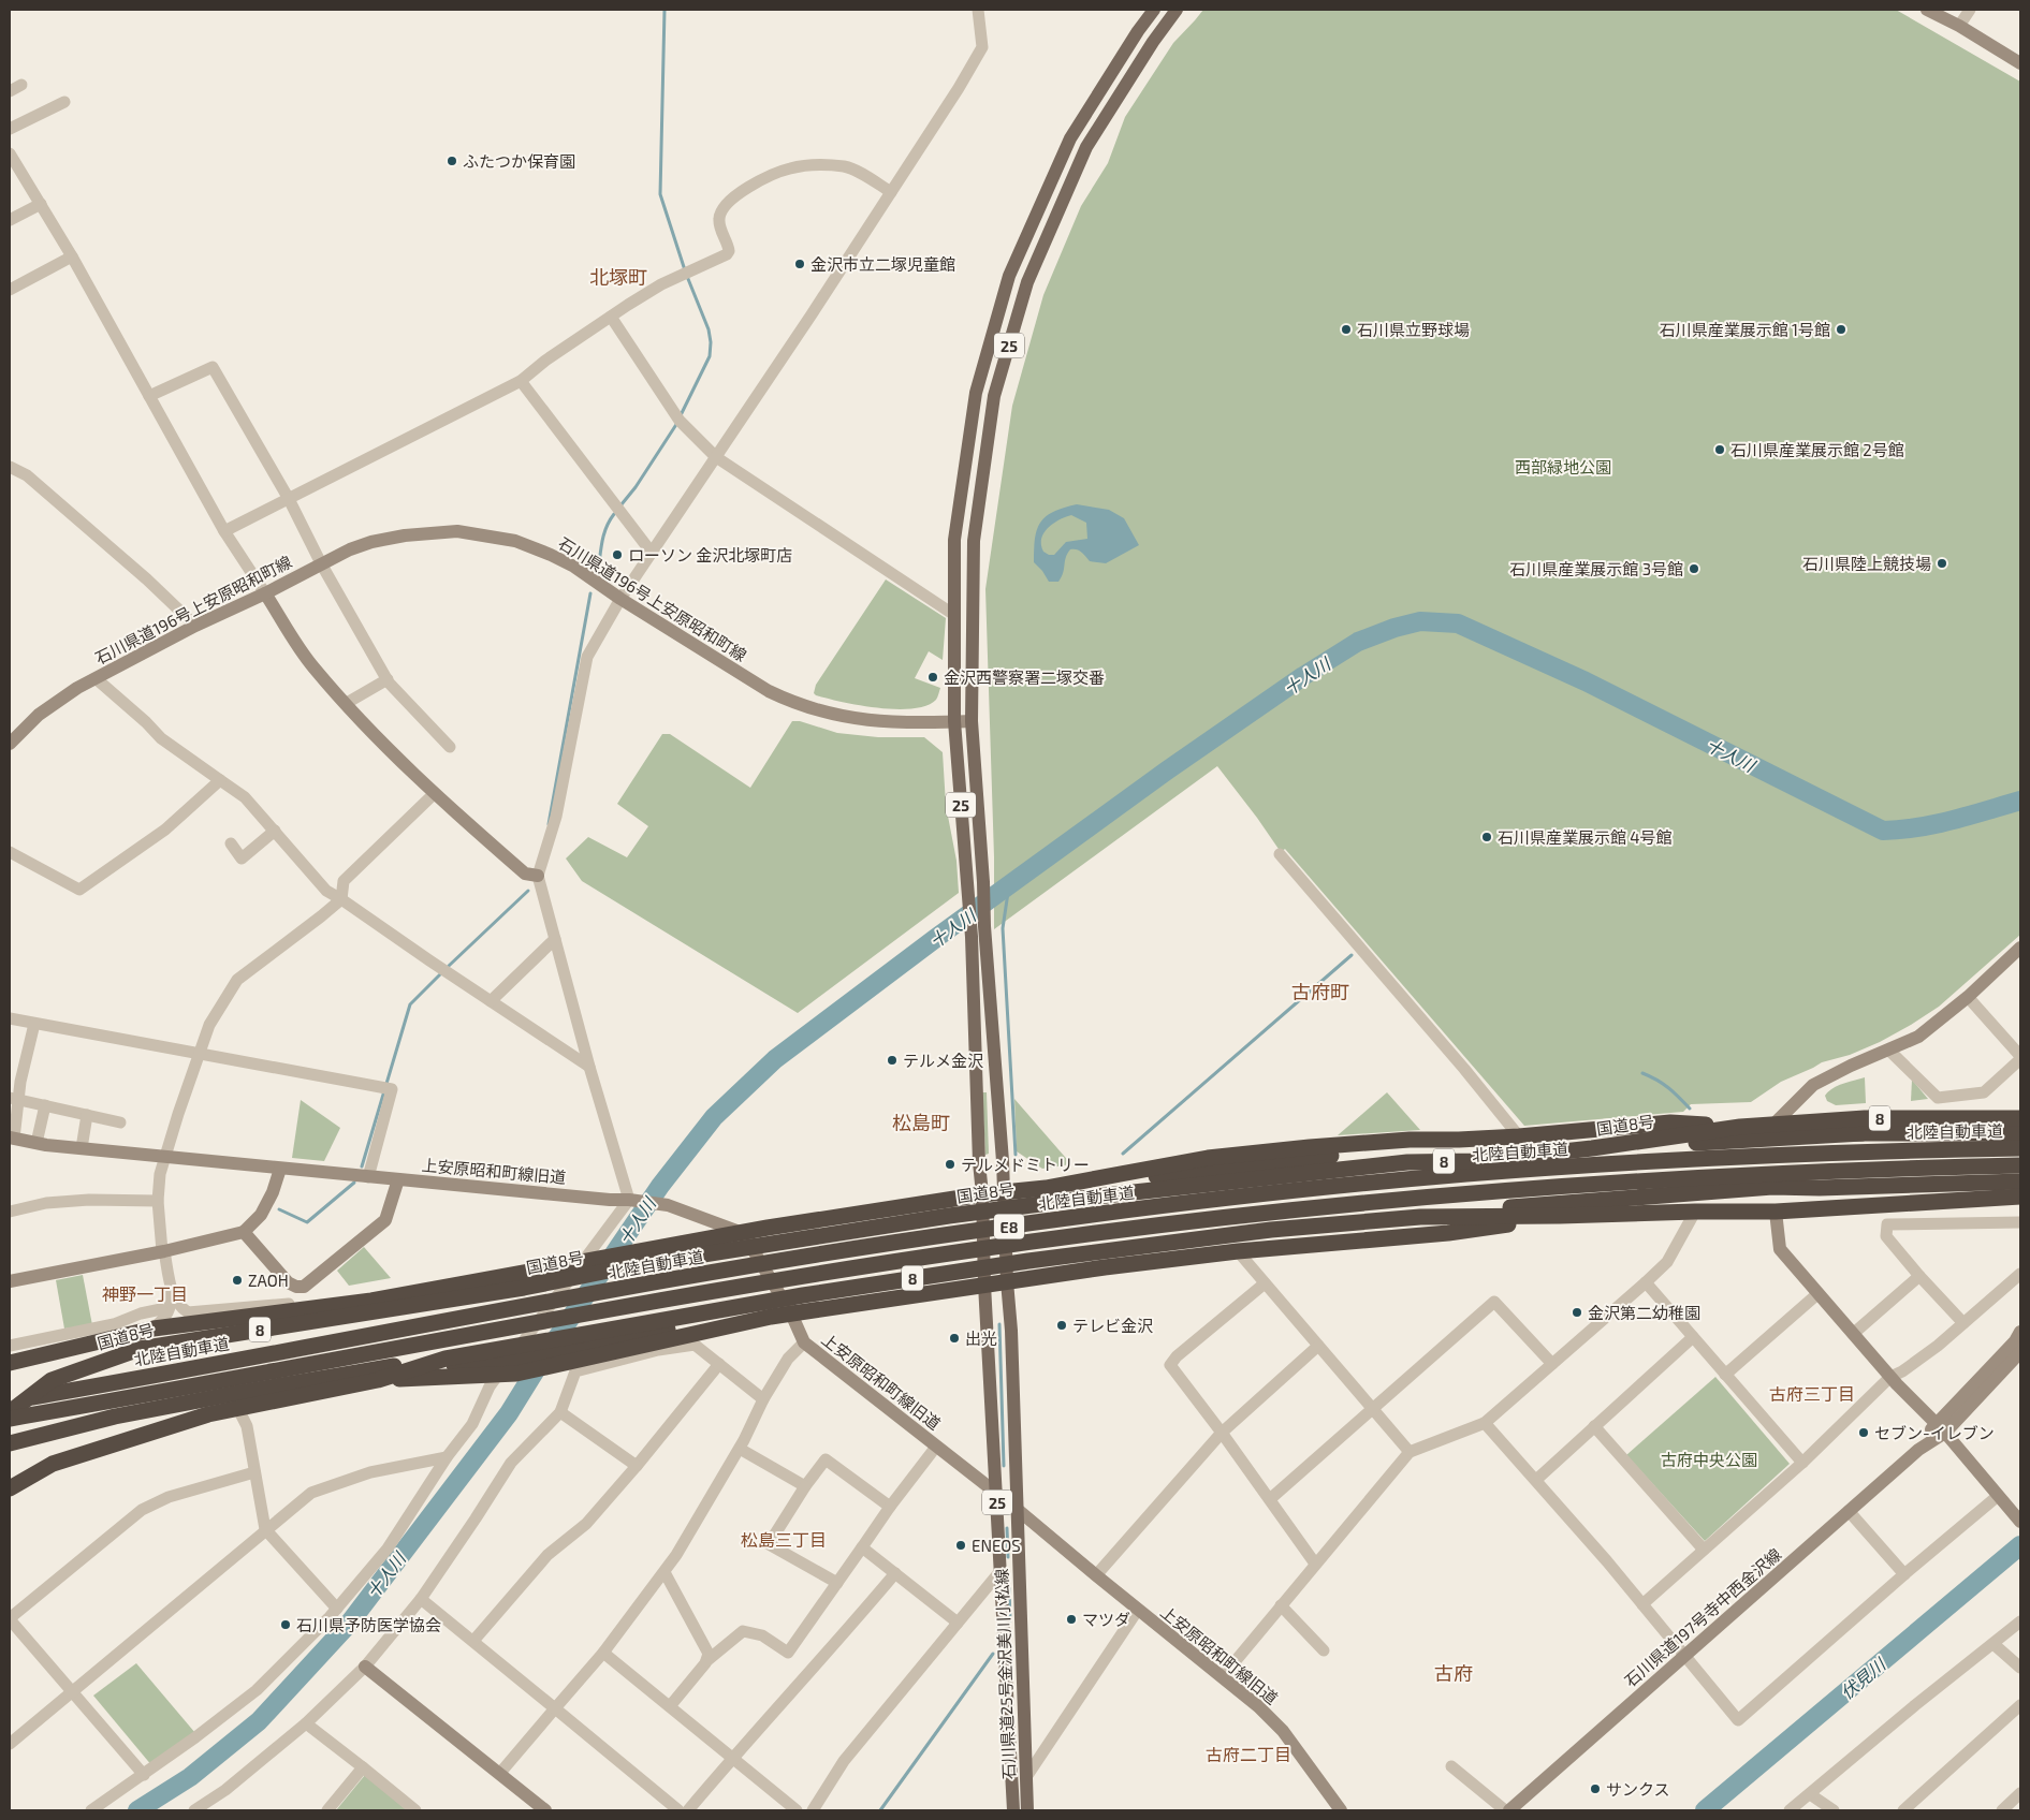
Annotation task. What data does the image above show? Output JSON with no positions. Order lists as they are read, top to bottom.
{
  "streets": {
    "highway": [
      "8",
      "国道8号",
      "北陸自動車道",
      "E8"
    ],
    "main road": ["25", "石川県道25号金沢美川小松線"],
    "street": ["石川県道196号上安原昭和町線", "上安原昭和町線旧道", "石川県道197号寺中西金沢線"]
  },
  "crossings": [
    ["25", "石川県道196号上安原昭和町線"],
    ["25", "石川県道25号金沢美川小松線"],
    ["石川県道196号上安原昭和町線", "石川県道25号金沢美川小松線"],
    ["8", "上安原昭和町線旧道"],
    ["8", "石川県道25号金沢美川小松線"],
    ["上安原昭和町線旧道", "石川県道25号金沢美川小松線"]
  ],
  "districts": [
    "北塚町",
    "古府町",
    "松島町",
    "神野一丁目",
    "古府三丁目",
    "松島三丁目",
    "古府",
    "古府二丁目"
  ],
  "water": ["十人川", "伏見川"],
  "parks": ["西部緑地公園", "古府中央公園"],
  "places": [
    "ふたつか保育園",
    "金沢市立二塚児童館",
    "石川県立野球場",
    "石川県産業展示館 1号館",
    "石川県産業展示館 2号館",
    "ローソン 金沢北塚町店",
    "石川県陸上競技場",
    "石川県産業展示館 3号館",
    "金沢西警察署二塚交番",
    "石川県産業展示館 4号館",
    "テルメ金沢",
    "テルメドミトリー",
    "ZAOH",
    "金沢第二幼稚園",
    "テレビ金沢",
    "出光",
    "セブン-イレブン",
    "ENEOS",
    "マツダ",
    "石川県予防医学協会",
    "サンクス"
  ]
}
